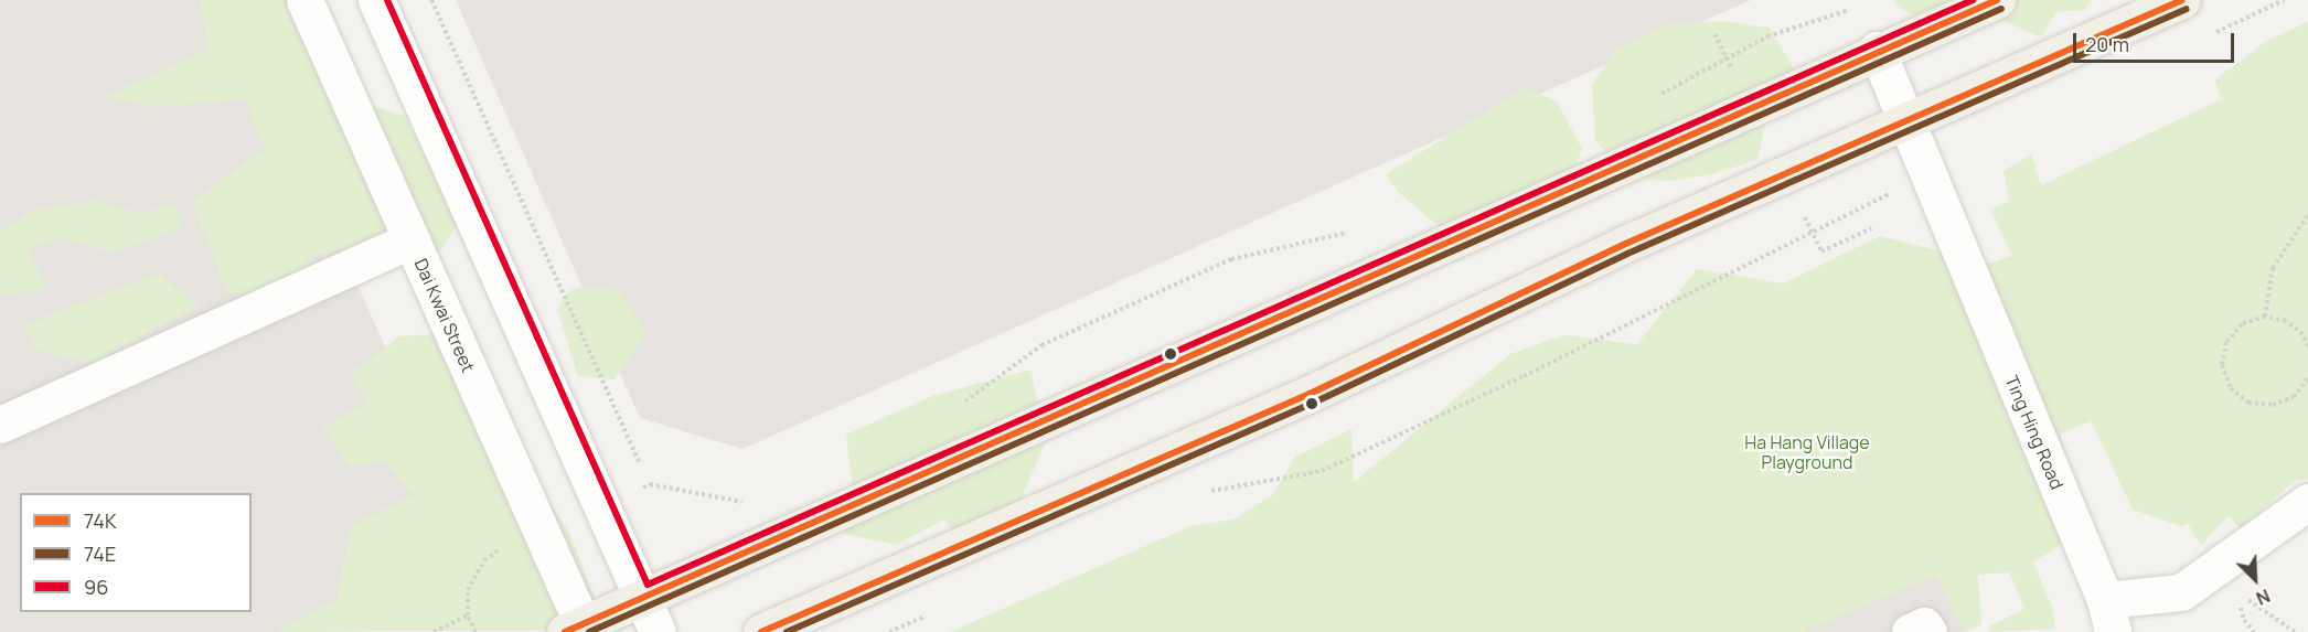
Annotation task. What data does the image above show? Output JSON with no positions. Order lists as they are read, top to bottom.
{
  "streets": {
    "street": ["Dai Kwai Street", "Ting Hing Road"]
  },
  "parks": ["Ha Hang Village Playground"],
  "lines": ["transit line 74K", "transit line 96", "transit line 74E"],
  "legend": ["74K", "74E", "96"],
  "scale_bar": "20 m",
  "north": "bottom right"
}
